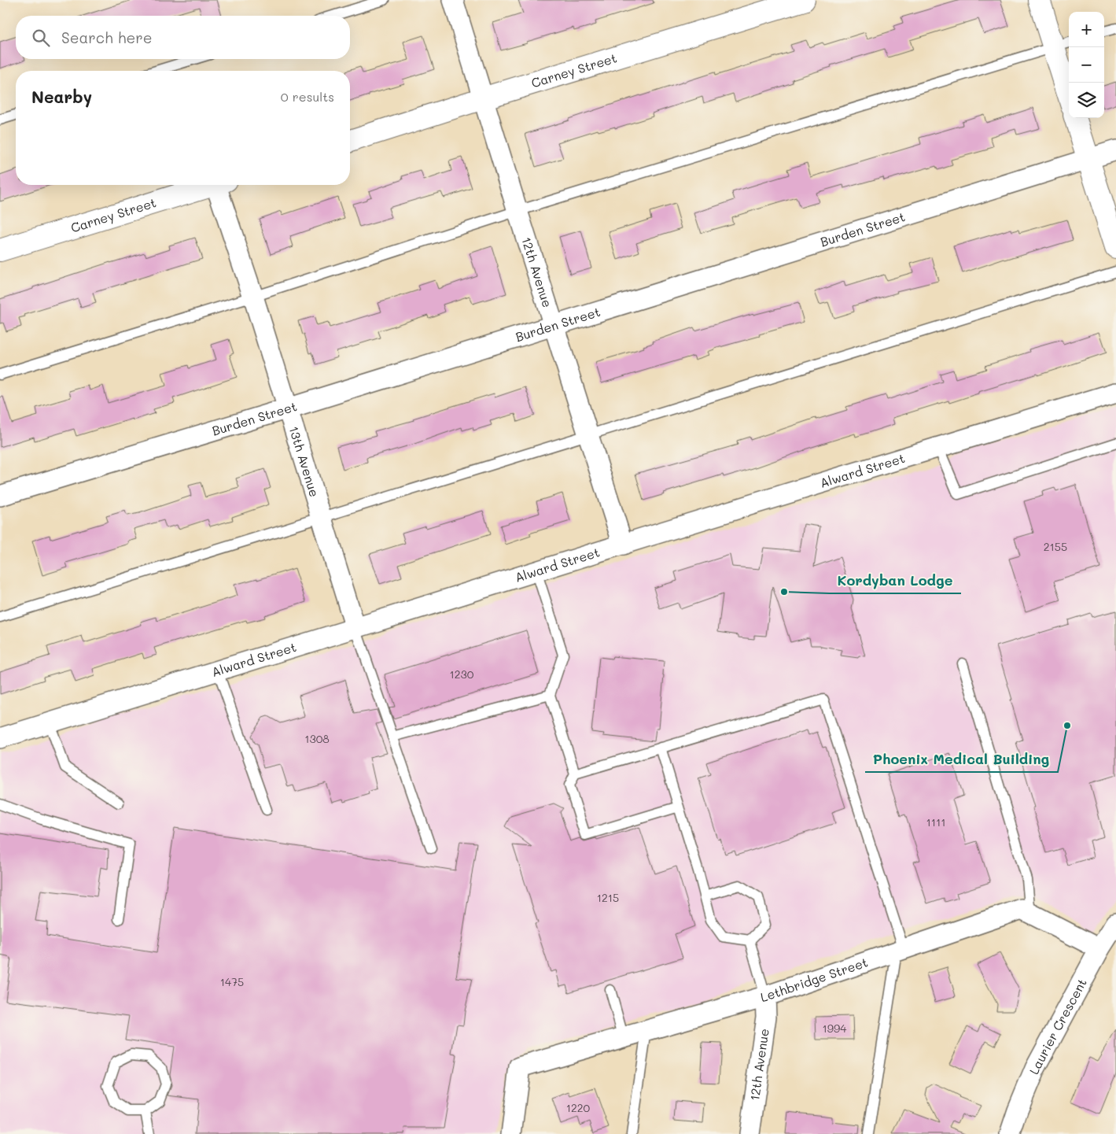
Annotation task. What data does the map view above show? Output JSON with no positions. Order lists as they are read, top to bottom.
{
  "streets": {
    "street": [
      "Carney Street",
      "Burden Street",
      "12th Avenue",
      "13th Avenue",
      "Alward Street",
      "Lethbridge Street",
      "Laurier Crescent"
    ]
  },
  "crossings": [
    ["Carney Street", "12th Avenue"],
    ["Burden Street", "12th Avenue"],
    ["Burden Street", "13th Avenue"],
    ["12th Avenue", "Alward Street"],
    ["12th Avenue", "Lethbridge Street"],
    ["13th Avenue", "Alward Street"],
    ["Lethbridge Street", "Laurier Crescent"]
  ],
  "places": ["Kordyban Lodge", "Phoenix Medical Building"],
  "house_numbers": [
    "2155",
    "1230",
    "1308",
    "1111",
    "1215",
    "1475",
    "1994",
    "1220"
  ],
  "page": {
    "map_buttons": ["+", "−"],
    "search": "Search here",
    "heading": ["Nearby", "0 results"]
  }
}
